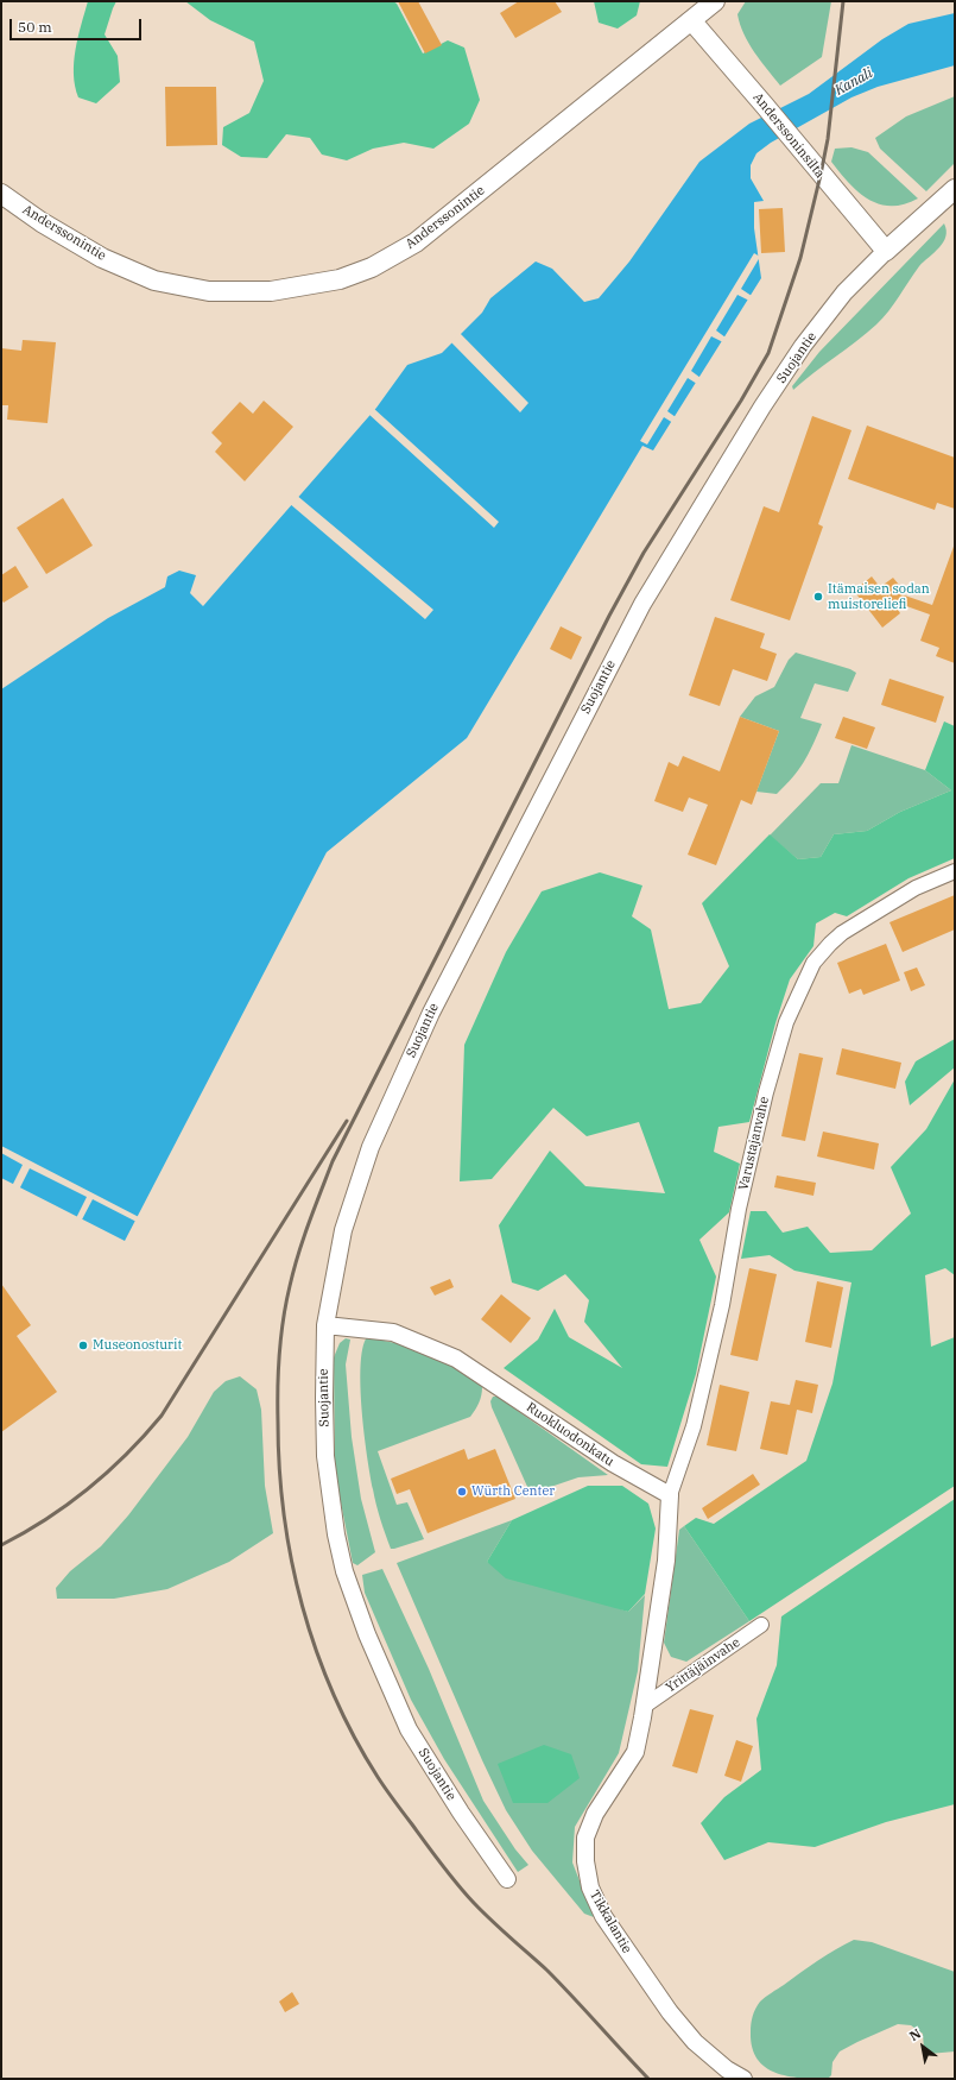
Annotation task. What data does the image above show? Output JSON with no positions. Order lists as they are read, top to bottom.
{
  "streets": {
    "main road": ["Anderssoninsilta", "Anderssonintie"],
    "street": [
      "Suojantie",
      "Varustajanvahe",
      "Ruokluodonkatu",
      "Yrittäjäinvahe",
      "Tikkalantie"
    ]
  },
  "crossings": [
    ["Anderssoninsilta", "Anderssonintie"],
    ["Anderssoninsilta", "Suojantie"],
    ["Suojantie", "Ruokluodonkatu"],
    ["Varustajanvahe", "Ruokluodonkatu"],
    ["Varustajanvahe", "Tikkalantie"],
    ["Ruokluodonkatu", "Tikkalantie"],
    ["Yrittäjäinvahe", "Tikkalantie"]
  ],
  "water": ["Kanali"],
  "places": ["Itämaisen sodan muistoreliefi", "Museonosturit", "Würth Center"],
  "scale_bar": "50 m",
  "north": "top left"
}
